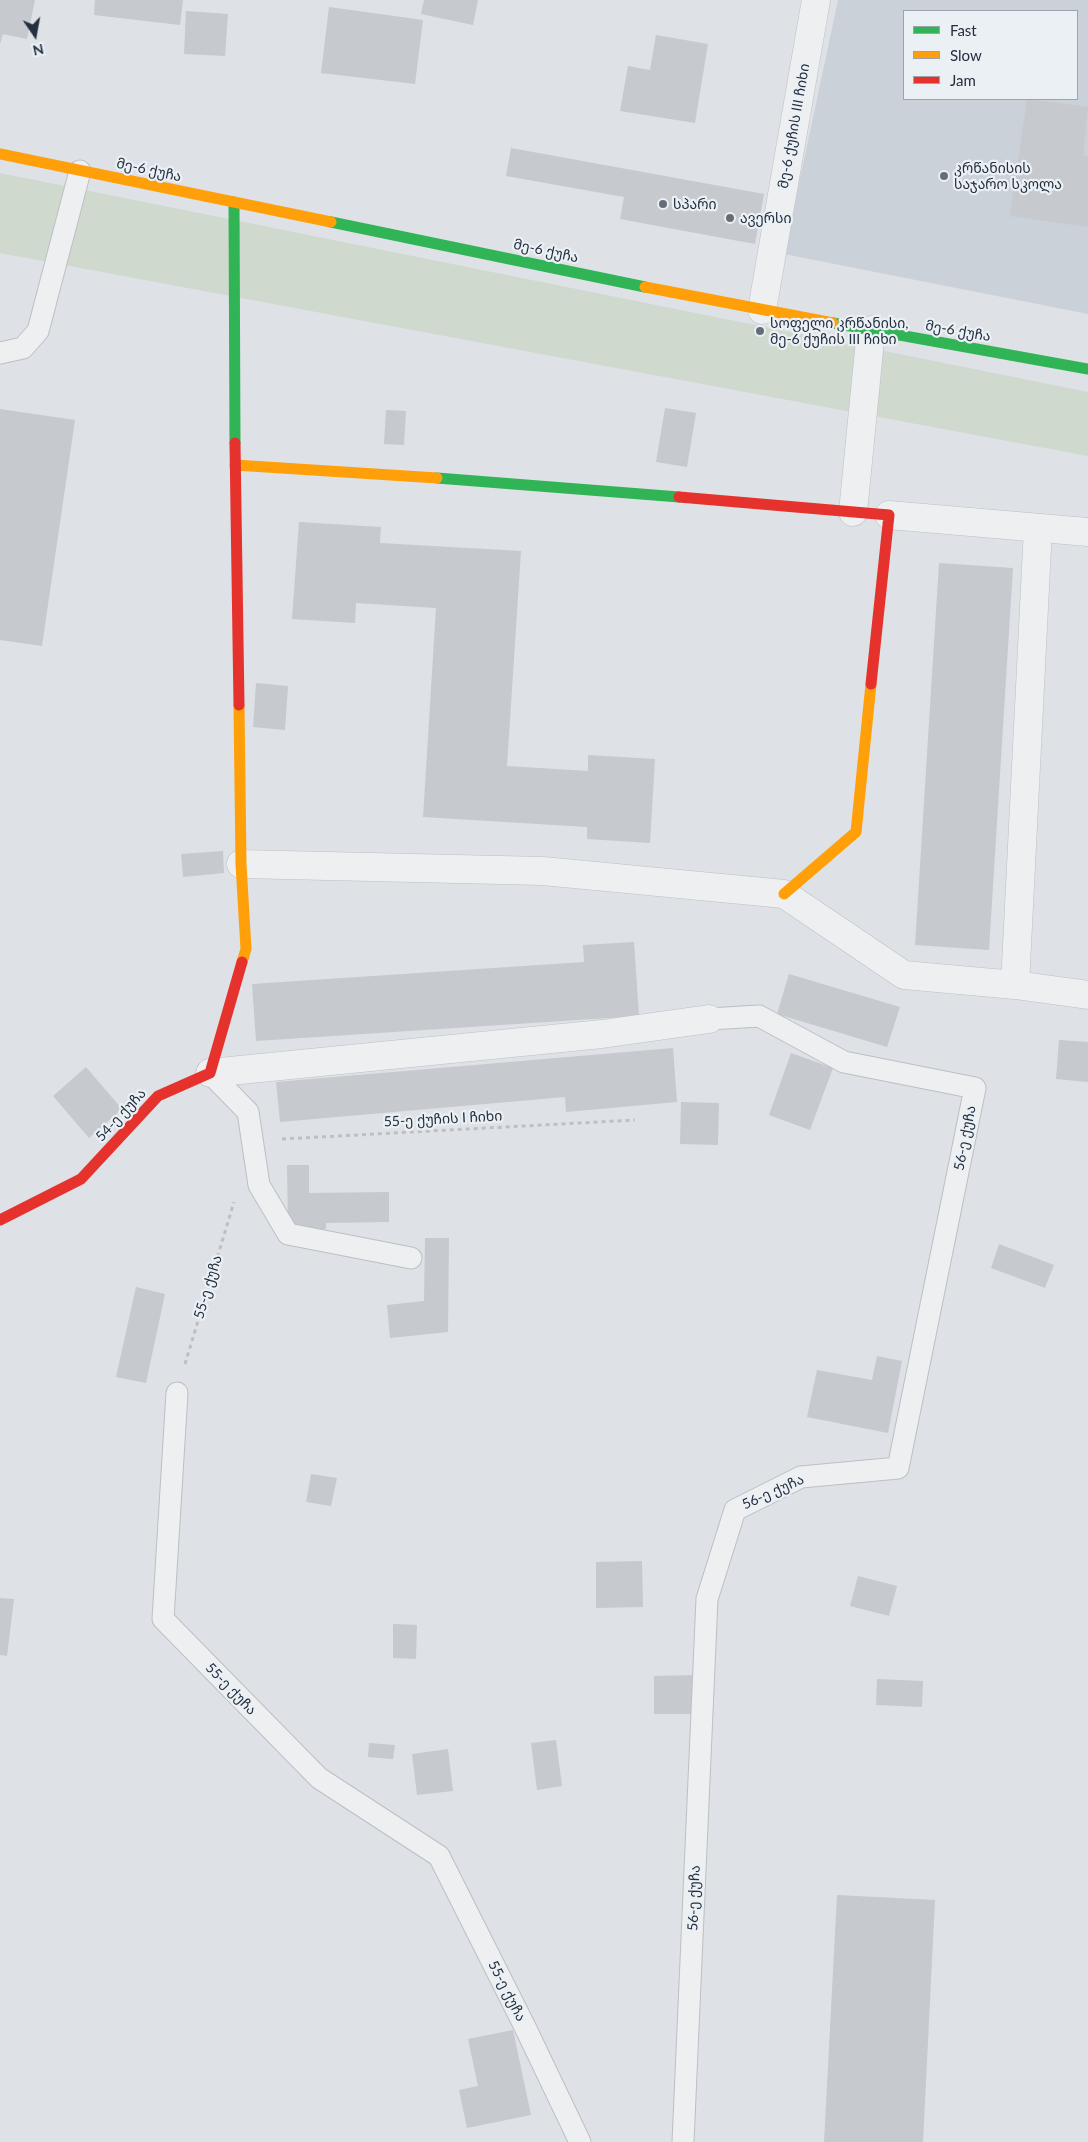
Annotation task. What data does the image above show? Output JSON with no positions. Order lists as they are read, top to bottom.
{
  "streets": {
    "street": ["მე-6 ქუჩის III ჩიხი", "მე-6 ქუჩა", "54-ე ქუჩა"],
    "lane": ["56-ე ქუჩა", "55-ე ქუჩა"],
    "path": ["55-ე ქუჩის I ჩიხი"]
  },
  "crossings": [
    ["მე-6 ქუჩის III ჩიხი", "მე-6 ქუჩა"]
  ],
  "places": [
    "კრწანისის საჯარო სკოლა",
    "სპარი",
    "ავერსი",
    "სოფელი კრწანისი, მე-6 ქუჩის III ჩიხი"
  ],
  "legend": ["Fast", "Slow", "Jam"],
  "north": "bottom"
}
